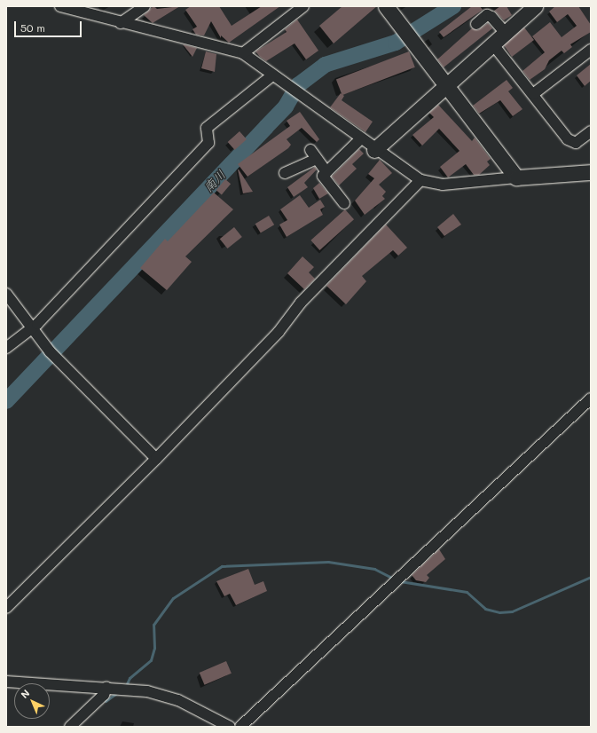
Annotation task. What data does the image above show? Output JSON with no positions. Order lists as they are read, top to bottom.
{
  "water": ["南川"],
  "scale_bar": "50 m",
  "north": "top left"
}
